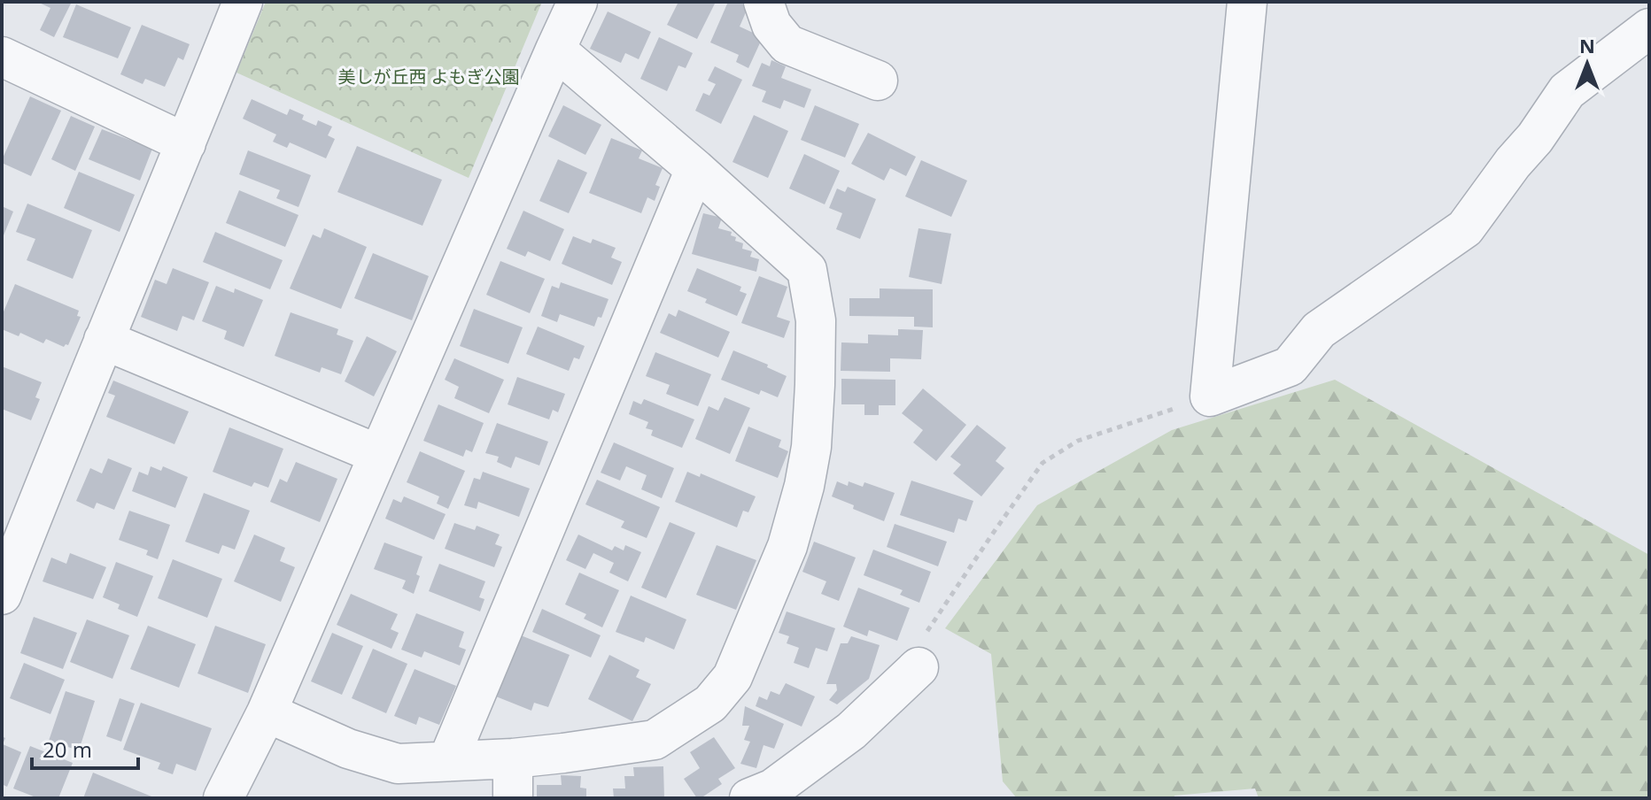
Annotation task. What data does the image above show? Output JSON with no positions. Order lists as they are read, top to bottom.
{
  "parks": ["美しが丘西 よもぎ公園"],
  "scale_bar": "20 m",
  "north": "top"
}
